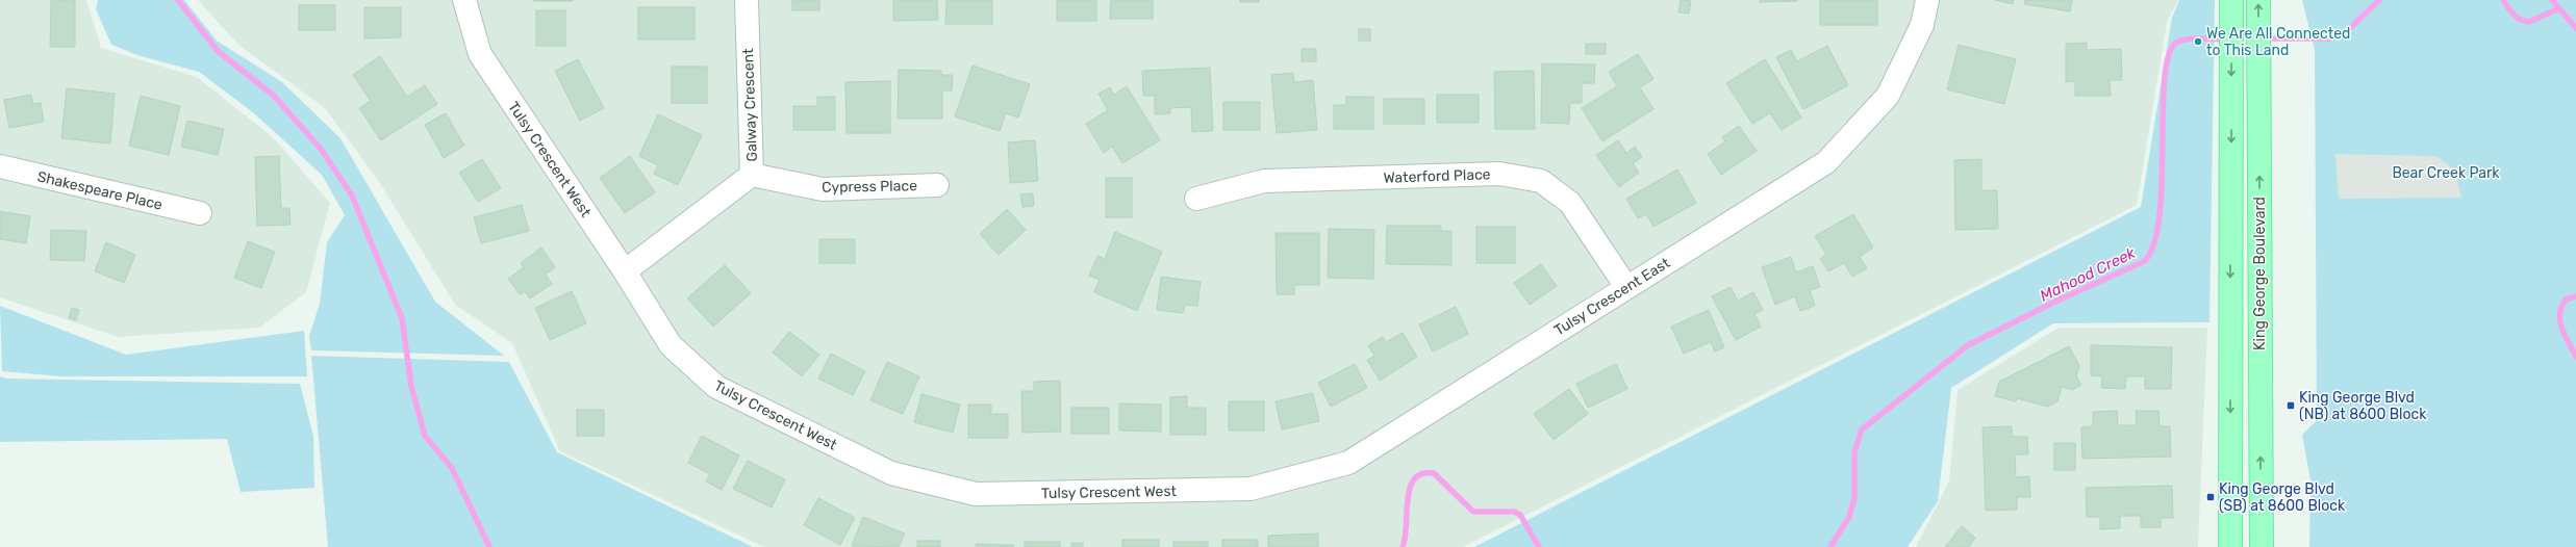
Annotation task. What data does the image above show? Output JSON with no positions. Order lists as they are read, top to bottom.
{
  "streets": {
    "main road": ["King George Boulevard"],
    "street": [
      "Galway Crescent",
      "Tulsy Crescent West",
      "Waterford Place",
      "Cypress Place",
      "Shakespeare Place",
      "Tulsy Crescent East"
    ]
  },
  "crossings": [
    ["Galway Crescent", "Tulsy Crescent West"],
    ["Galway Crescent", "Cypress Place"],
    ["Tulsy Crescent West", "Tulsy Crescent East"],
    ["Waterford Place", "Tulsy Crescent East"]
  ],
  "water": ["Mahood Creek"],
  "parks": ["Bear Creek Park"],
  "places": {
    "other": ["We Are All Connected to This Land"],
    "transit": ["King George Blvd (NB) at 8600 Block", "King George Blvd (SB) at 8600 Block"]
  }
}
